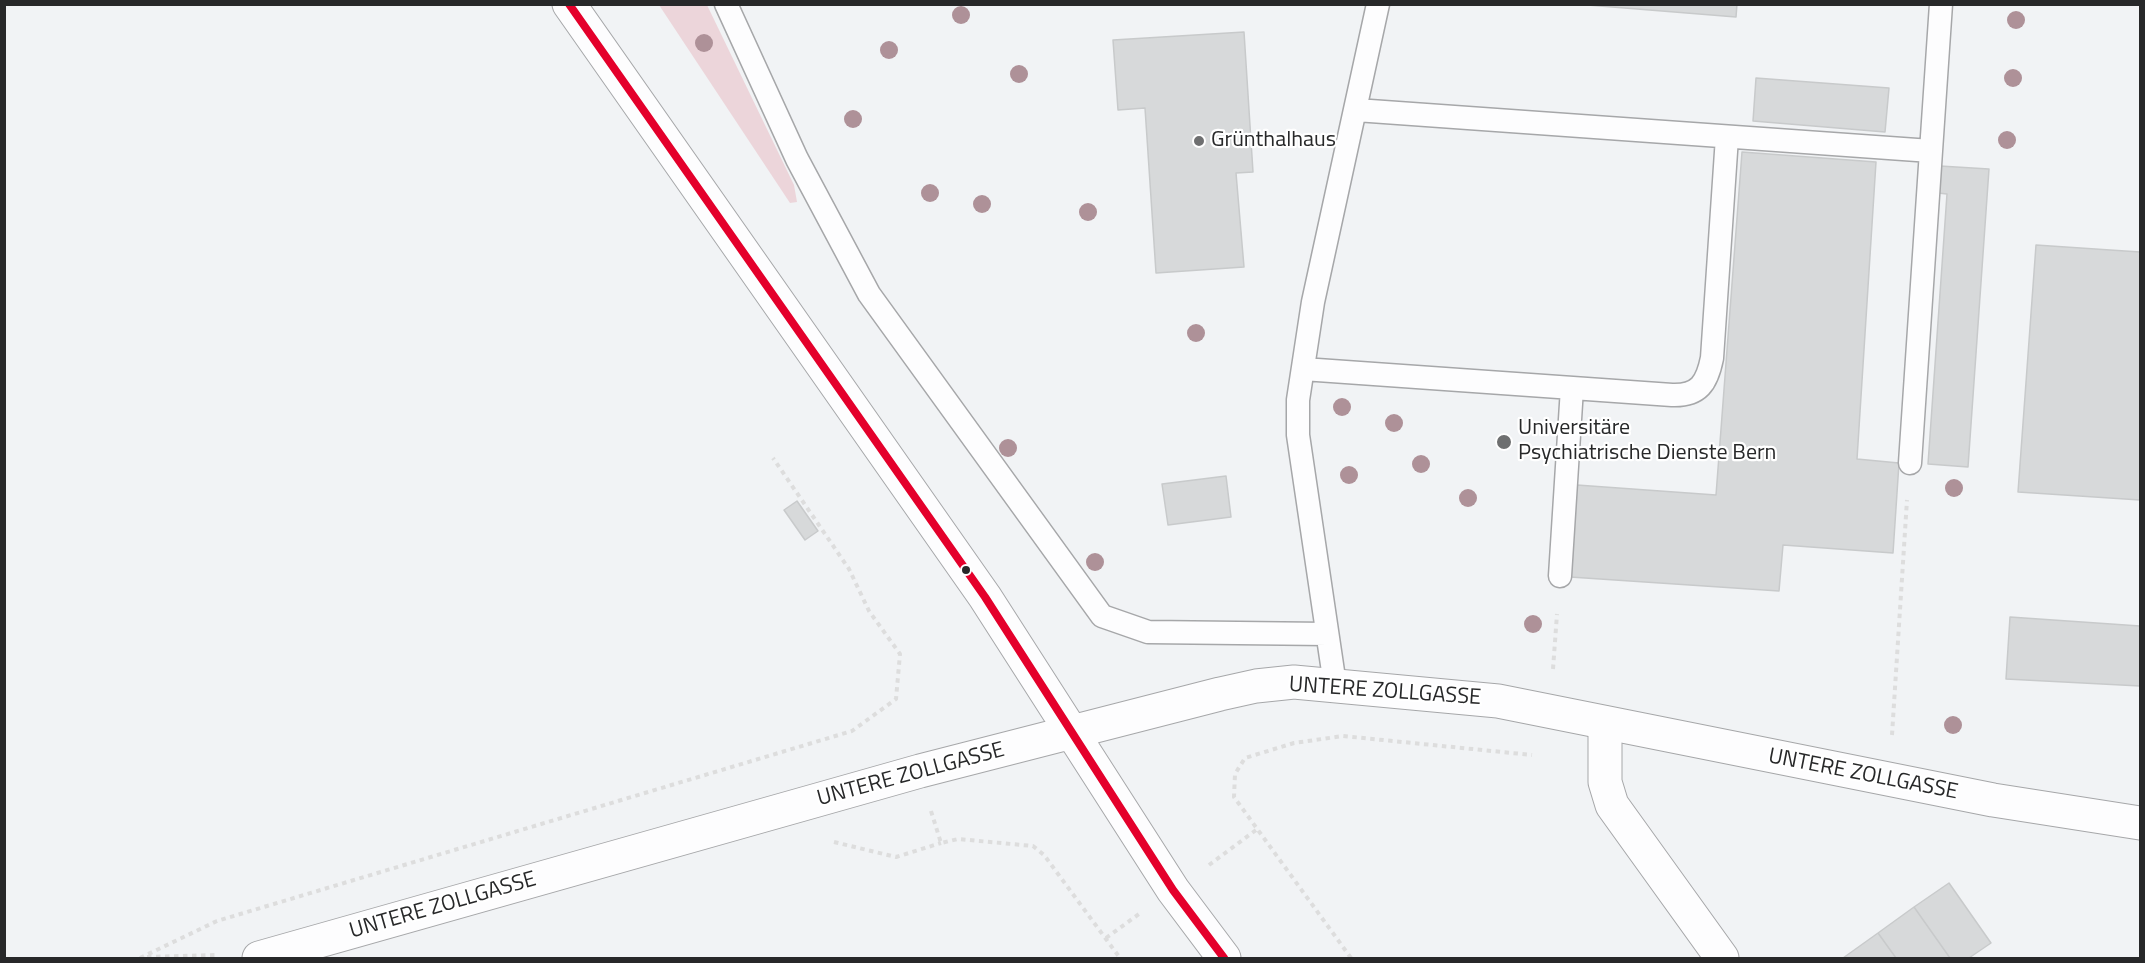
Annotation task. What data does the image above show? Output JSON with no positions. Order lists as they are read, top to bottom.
{
  "streets": {
    "street": ["UNTERE ZOLLGASSE"]
  },
  "places": ["Grünthalhaus", "Universitäre Psychiatrische Dienste Bern"]
}
